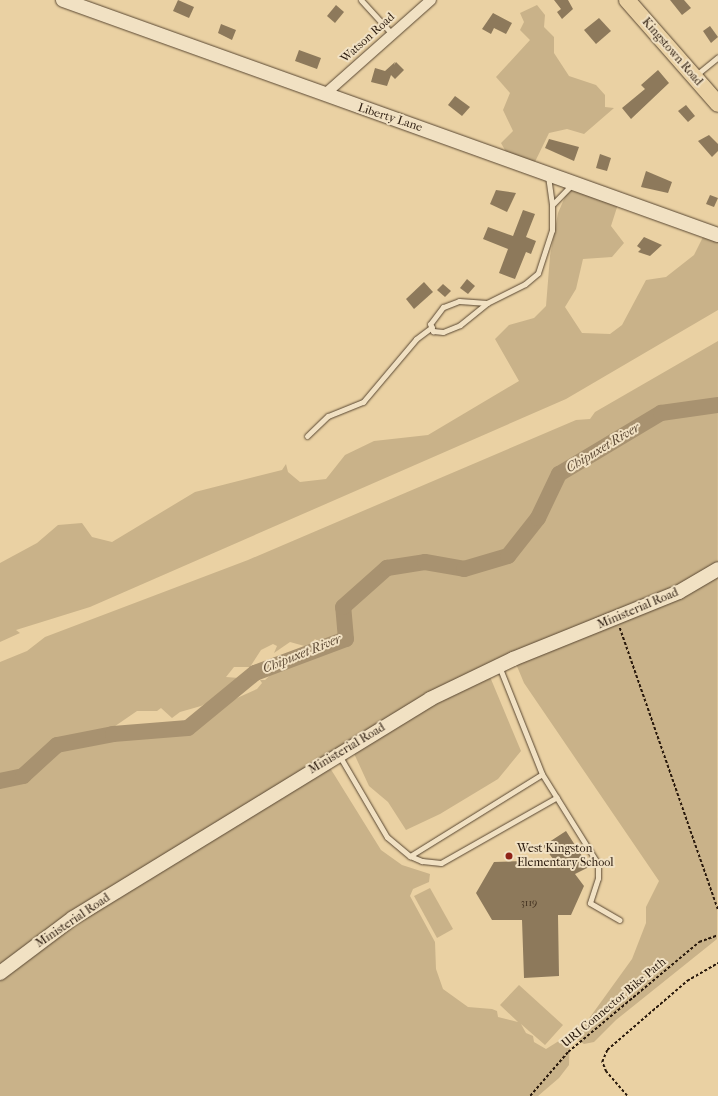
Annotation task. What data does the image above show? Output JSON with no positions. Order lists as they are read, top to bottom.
{
  "streets": {
    "main road": ["Kingstown Road", "Liberty Lane", "Ministerial Road"],
    "street": ["Watson Road"],
    "path": ["URI Connector Bike Path"]
  },
  "crossings": [
    ["Watson Road", "Liberty Lane"]
  ],
  "water": ["Chipuxet River"],
  "places": ["West Kingston Elementary School"],
  "house_numbers": ["3119"]
}
